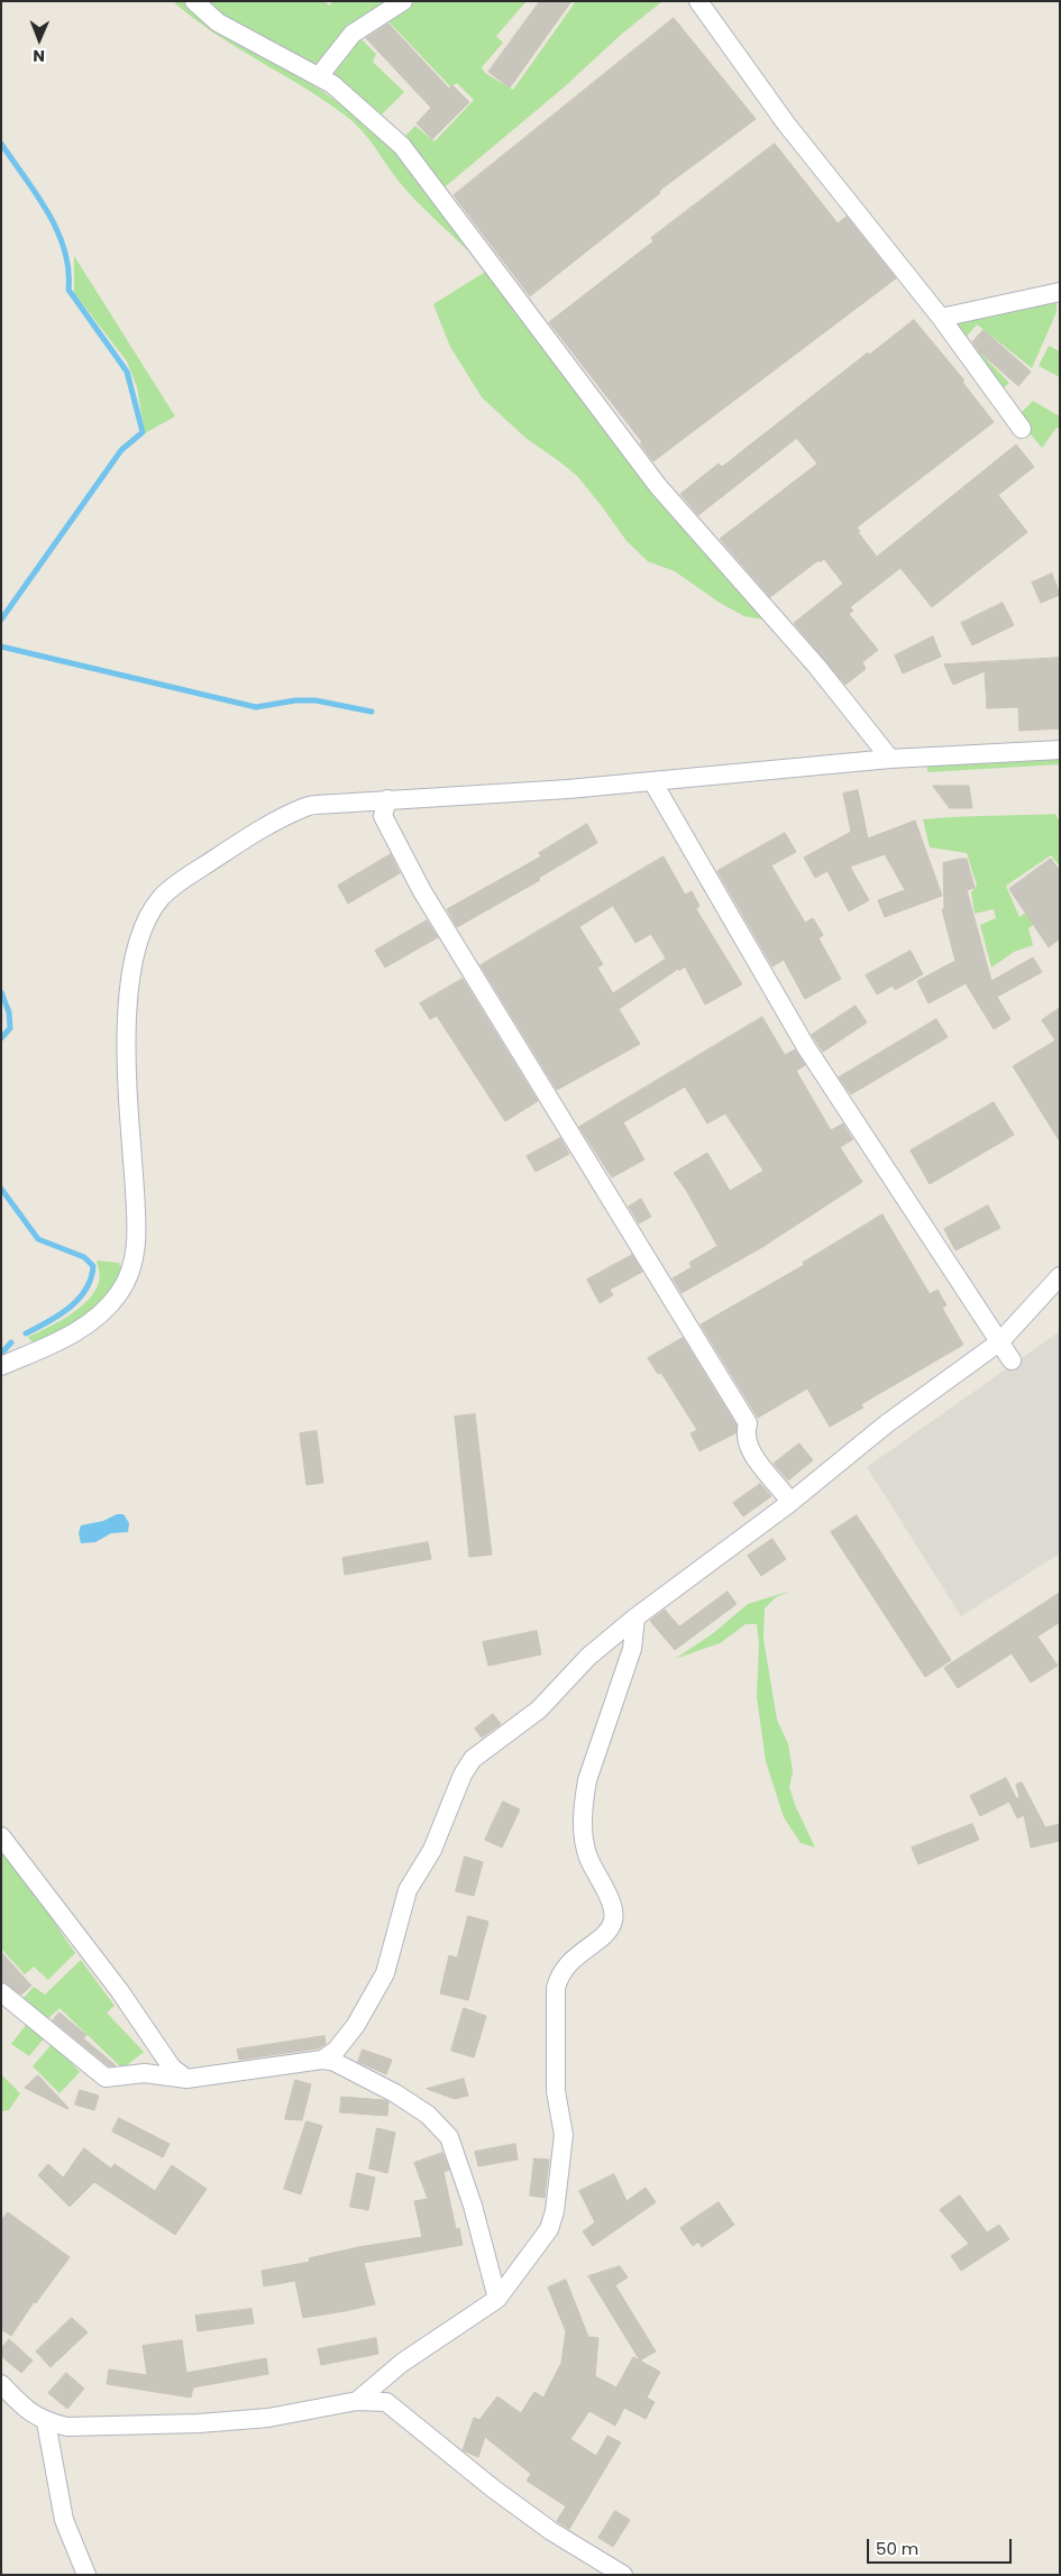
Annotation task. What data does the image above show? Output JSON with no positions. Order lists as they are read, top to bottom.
{
  "scale_bar": "50 m",
  "north": "bottom"
}
